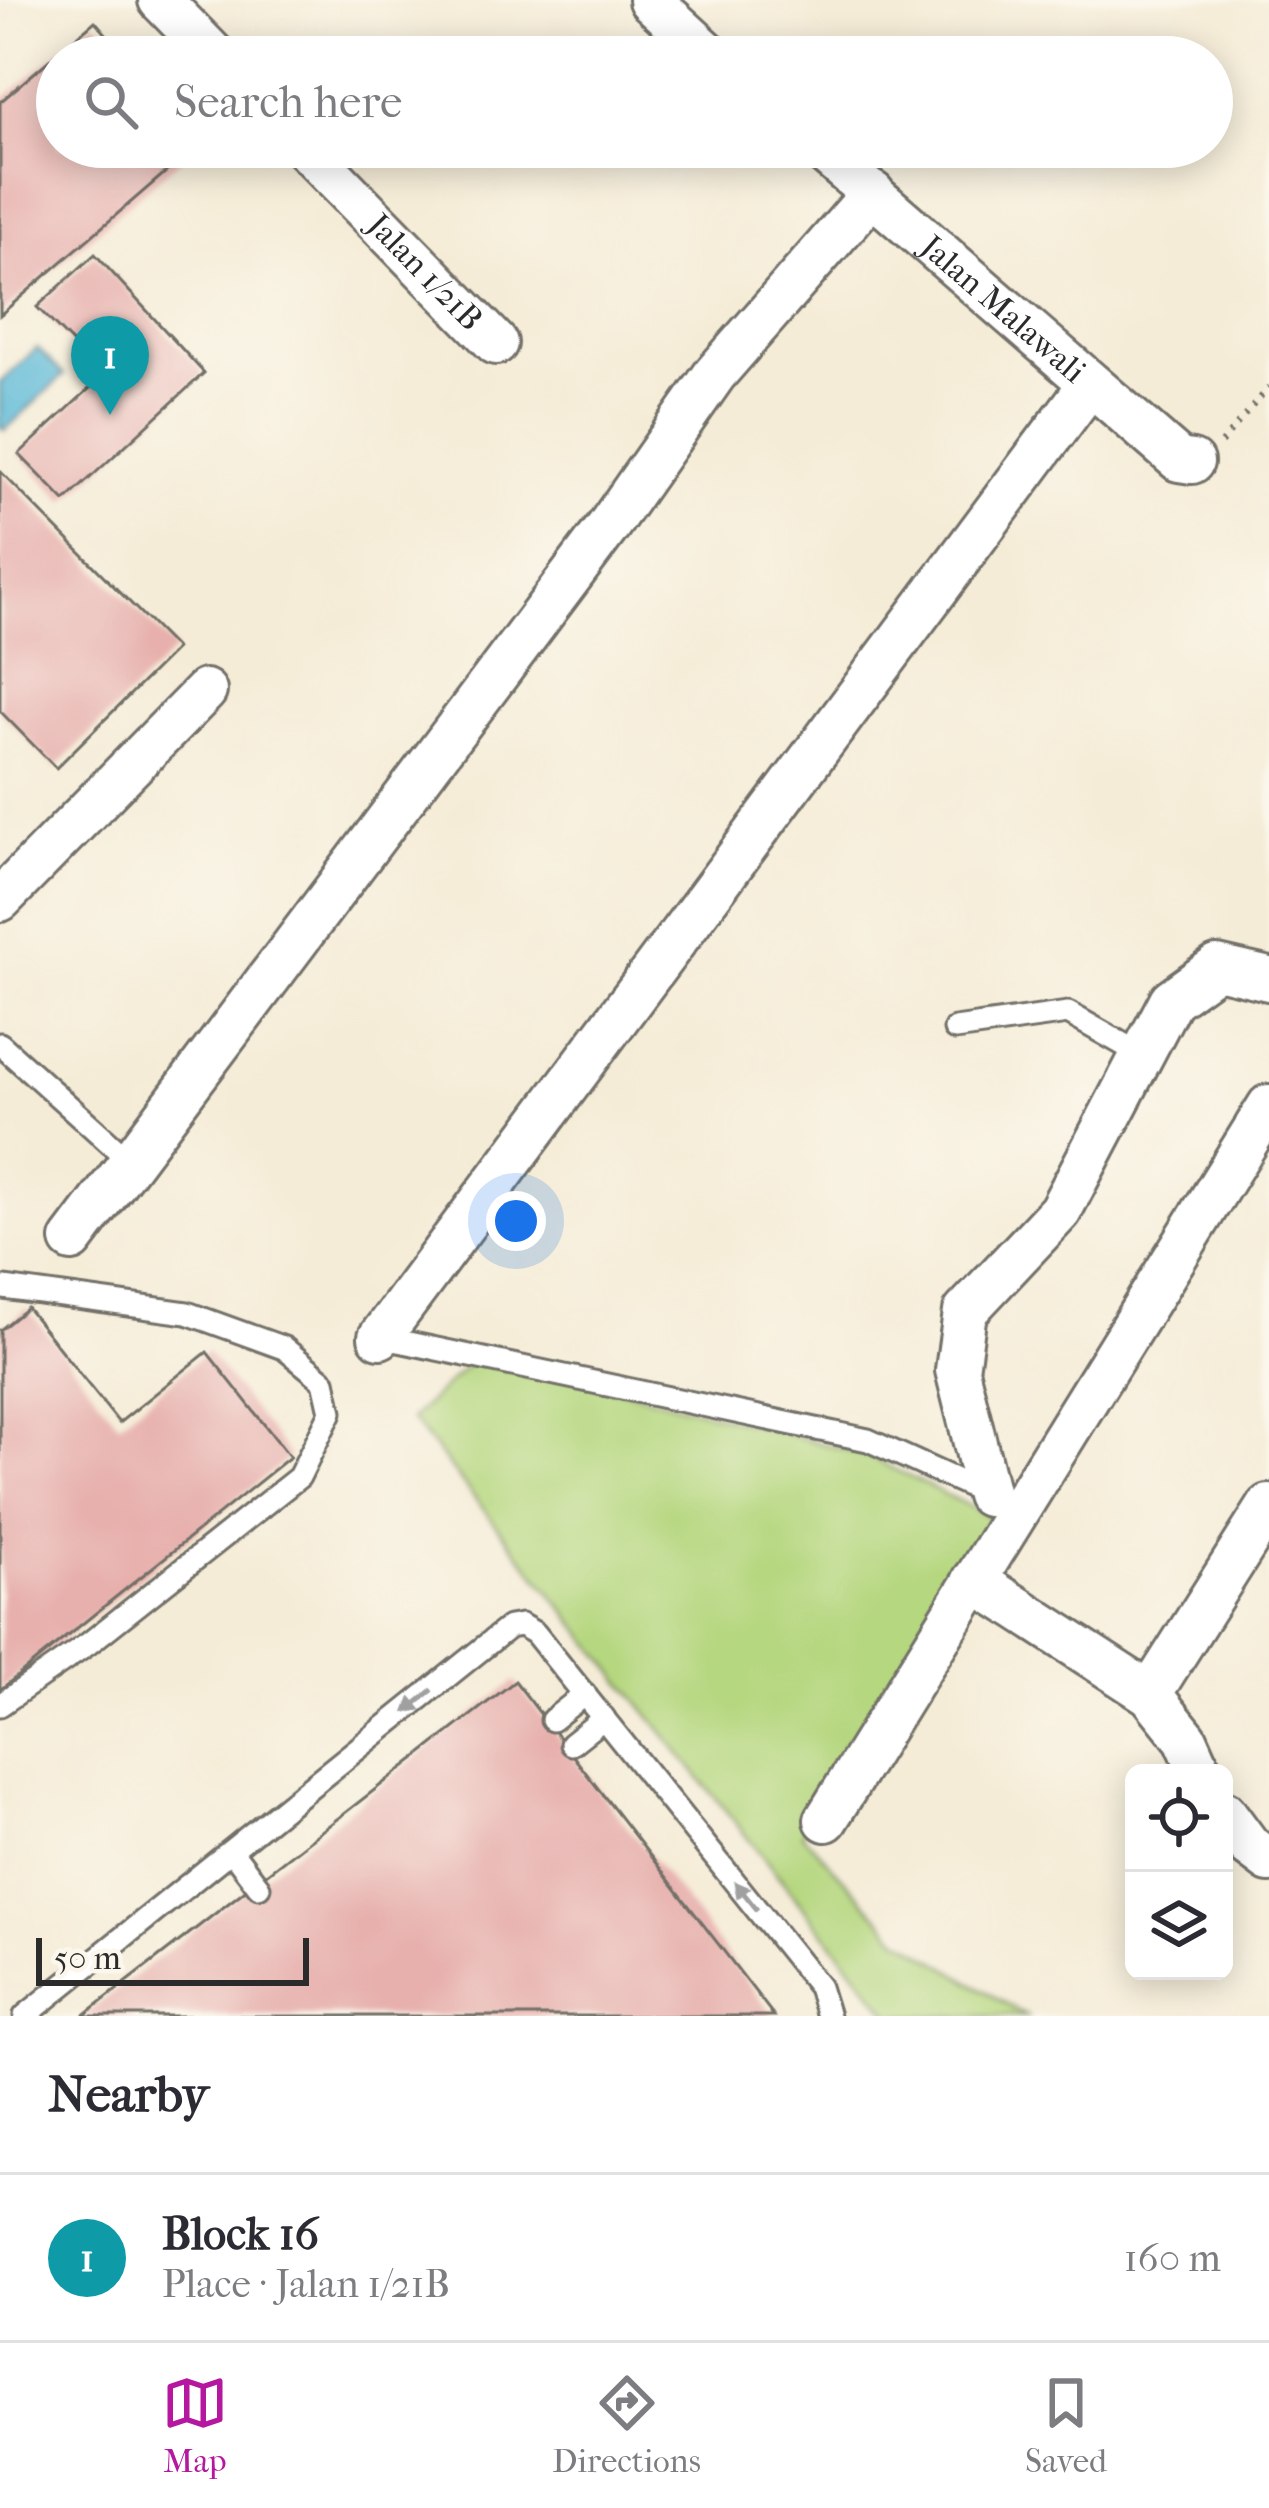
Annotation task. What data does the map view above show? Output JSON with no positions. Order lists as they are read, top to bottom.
{
  "streets": {
    "street": ["Jalan 1/21B", "Jalan Malawali"]
  },
  "scale_bar": "50 m",
  "page": {
    "search": "Search here",
    "pins": "1",
    "scale": "50 m",
    "heading": "Nearby",
    "list": [
      {
        "mark": "1",
        "name": "Block 16",
        "note": "Place · Jalan 1/21B",
        "value": "160 m"
      }
    ],
    "nav": ["Map", "Directions", "Saved"]
  }
}
